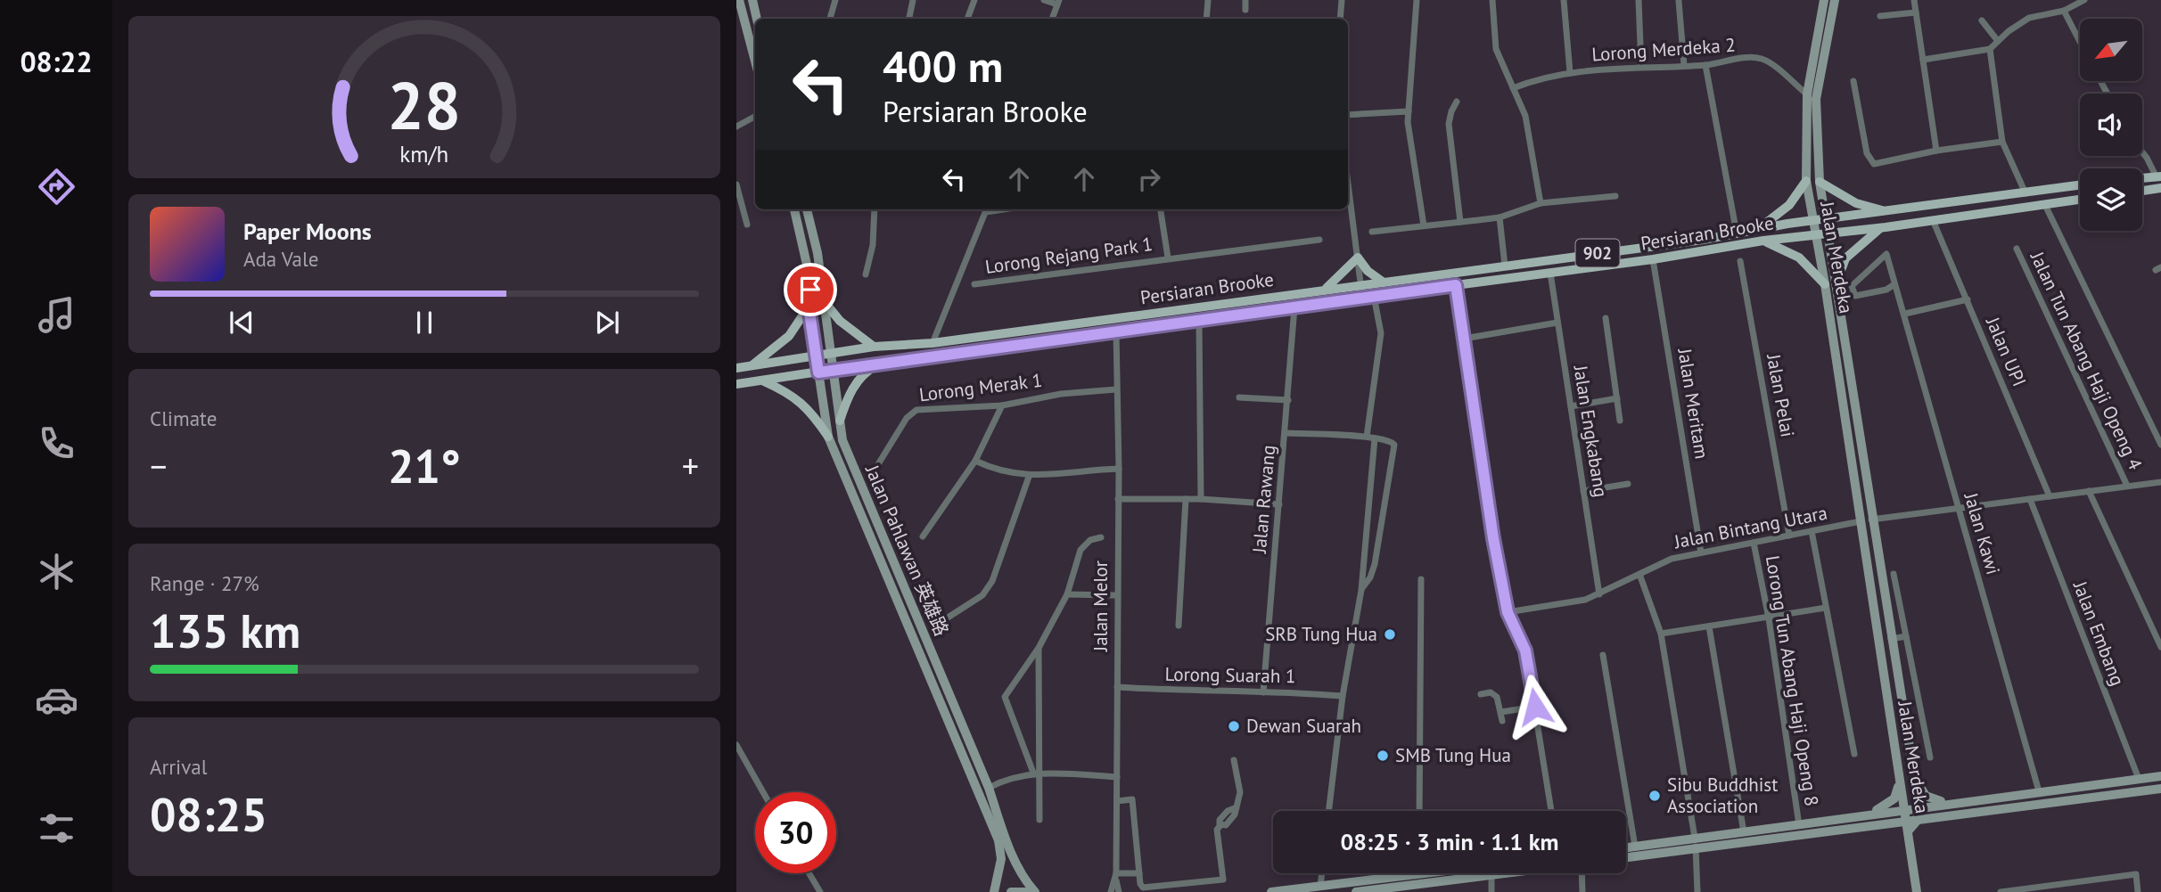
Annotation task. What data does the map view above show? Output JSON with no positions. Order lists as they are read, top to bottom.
{
  "streets": {
    "main road": [
      "Persiaran Brooke",
      "902",
      "Jalan Merdeka",
      "Jalan Pahlawan 英雄路"
    ],
    "street": [
      "Lorong Merdeka 2",
      "Lorong Rejang Park 1",
      "Jalan UPI",
      "Jalan Tun Abang Haji Openg 4",
      "Lorong Merak 1",
      "Jalan Pelai",
      "Jalan Meritam",
      "Jalan Engkabang",
      "Jalan Rawang",
      "Jalan Bintang Utara",
      "Jalan Kawi",
      "Jalan Melor",
      "Jalan Embang",
      "Lorong Suarah 1",
      "Lorong Tun Abang Haji Openg 8"
    ]
  },
  "crossings": [
    ["Lorong Merdeka 2", "Jalan Merdeka"],
    ["Persiaran Brooke", "Jalan Merdeka"],
    ["Persiaran Brooke", "Jalan UPI"],
    ["Persiaran Brooke", "Jalan Meritam"],
    ["Persiaran Brooke", "Jalan Engkabang"],
    ["Persiaran Brooke", "Jalan Rawang"],
    ["Persiaran Brooke", "Jalan Pahlawan 英雄路"],
    ["Persiaran Brooke", "Jalan Melor"],
    ["Jalan Merdeka", "Jalan Bintang Utara"],
    ["Lorong Merak 1", "Jalan Melor"],
    ["Jalan Pelai", "Jalan Bintang Utara"],
    ["Jalan Meritam", "Jalan Bintang Utara"],
    ["Jalan Engkabang", "Jalan Bintang Utara"],
    ["Jalan Rawang", "Lorong Suarah 1"],
    ["Jalan Bintang Utara", "Lorong Tun Abang Haji Openg 8"],
    ["Jalan Melor", "Lorong Suarah 1"]
  ],
  "places": [
    "SRB Tung Hua",
    "Dewan Suarah",
    "SMB Tung Hua",
    "Sibu Buddhist Association"
  ],
  "north": "bottom left",
  "page": {
    "tabs": "08:22",
    "turn": ["400 m", "Persiaran Brooke"],
    "song": ["Paper Moons", "Ada Vale"],
    "tile": [
      "Climate",
      ["Range · 27%", "135 km"],
      ["Arrival", "08:25"]
    ],
    "heat": ["−", "21°", "+"],
    "limit": "30",
    "trip": "08:25 · 3 min · 1.1 km",
    "gauge": ["28", "km/h"]
  }
}
